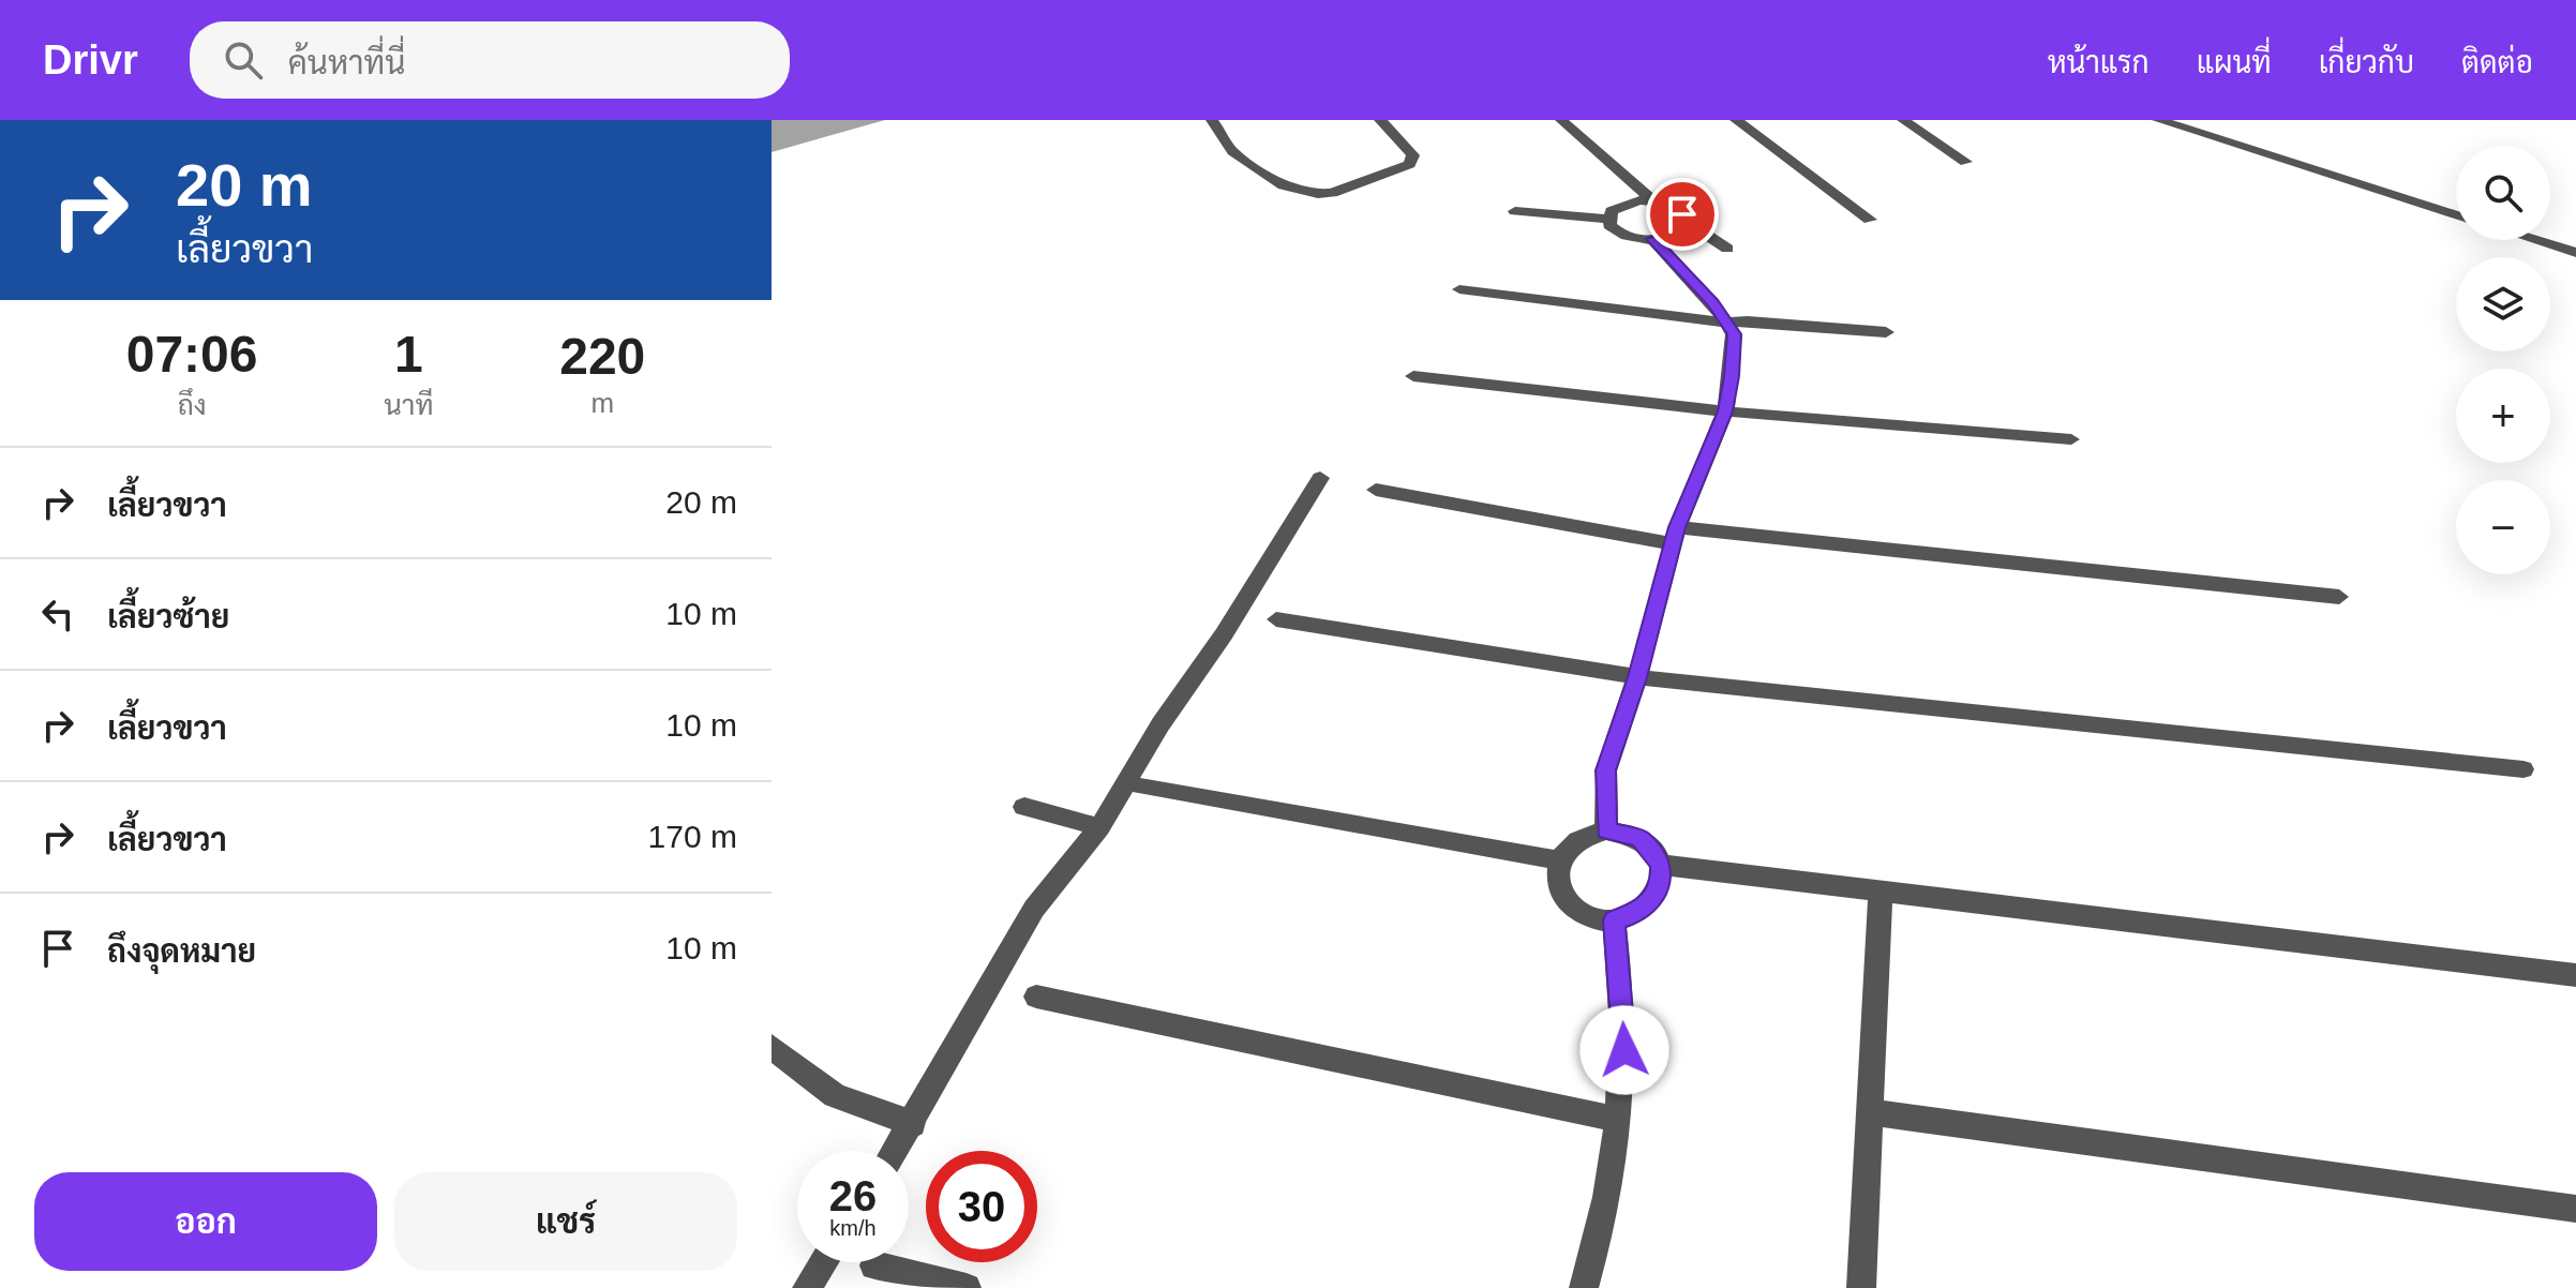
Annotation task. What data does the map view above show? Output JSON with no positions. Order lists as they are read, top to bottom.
{
  "page": {
    "header": "Drivr",
    "search": "ค้นหาที่นี่",
    "nav": [
      "หน้าแรก",
      "แผนที่",
      "เกี่ยวกับ",
      "ติดต่อ"
    ],
    "turn": ["20 m", "เลี้ยวขวา"],
    "map_buttons": ["+", "−"],
    "eta": [
      "07:06",
      "ถึง",
      "1",
      "นาที",
      "220",
      "m"
    ],
    "list": [
      {
        "name": "เลี้ยวขวา",
        "value": "20 m"
      },
      {
        "name": "เลี้ยวซ้าย",
        "value": "10 m"
      },
      {
        "name": "เลี้ยวขวา",
        "value": "10 m"
      },
      {
        "name": "เลี้ยวขวา",
        "value": "170 m"
      },
      {
        "name": "ถึงจุดหมาย",
        "value": "10 m"
      }
    ],
    "speed": "26 km/h",
    "limit": "30",
    "buttons": ["ออก", "แชร์"]
  }
}
